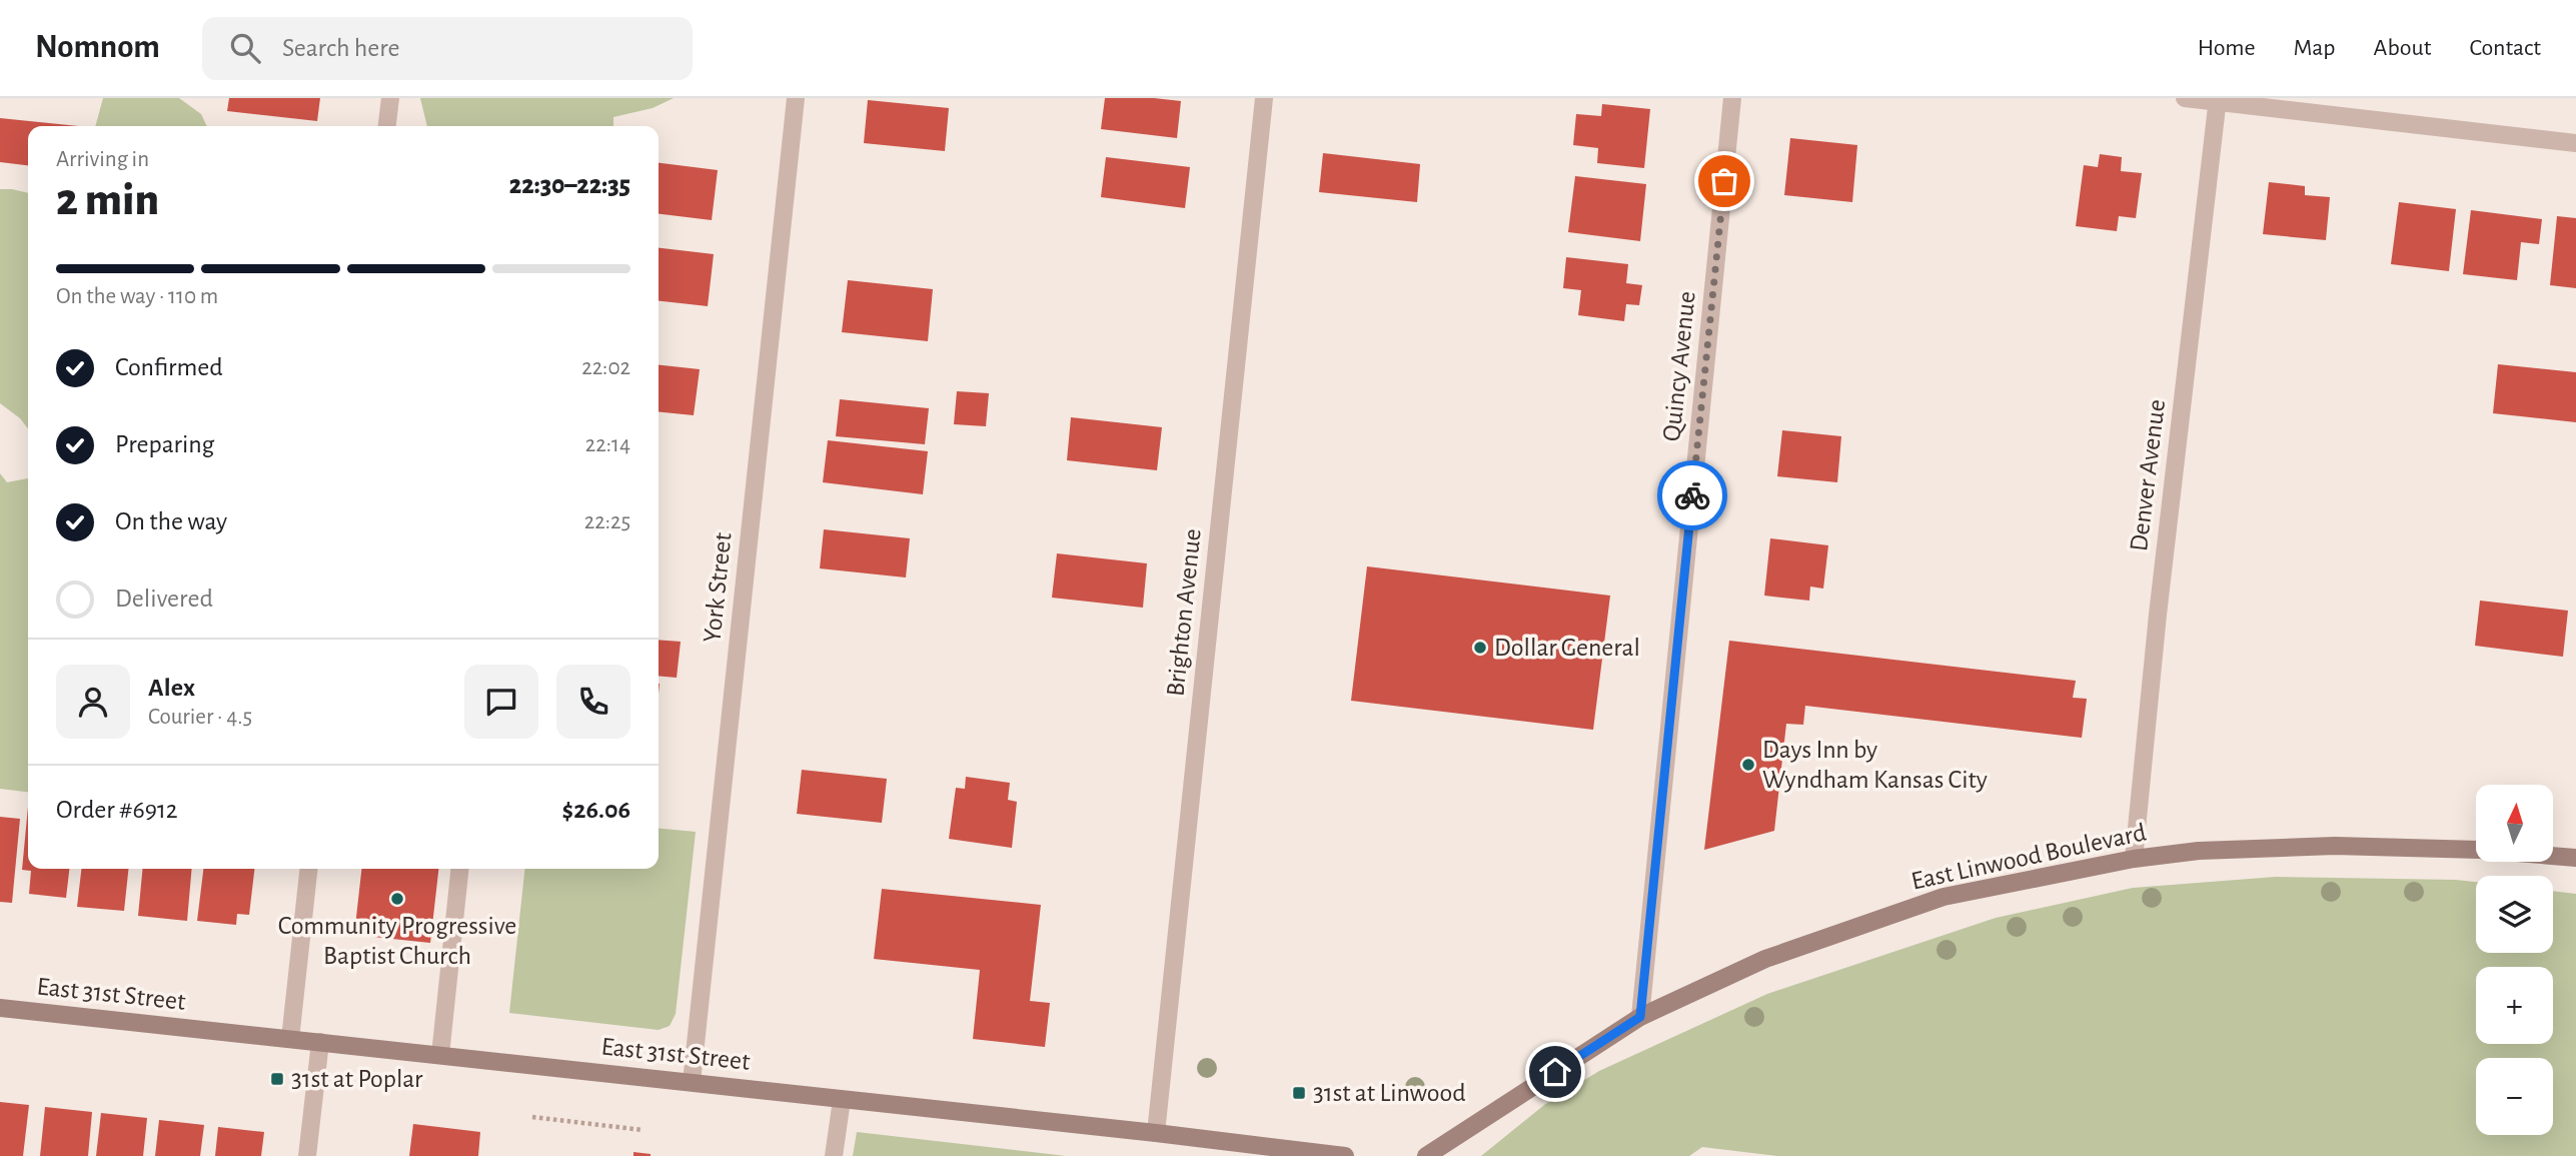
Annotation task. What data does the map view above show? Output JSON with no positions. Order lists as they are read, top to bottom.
{
  "streets": {
    "main road": ["East Linwood Boulevard", "East 31st Street"],
    "street": [
      "Quincy Avenue",
      "Denver Avenue",
      "York Street",
      "Brighton Avenue"
    ]
  },
  "crossings": [
    ["Quincy Avenue", "East Linwood Boulevard"],
    ["Denver Avenue", "East Linwood Boulevard"],
    ["York Street", "East 31st Street"],
    ["Brighton Avenue", "East 31st Street"]
  ],
  "places": {
    "other": ["Dollar General", "Days Inn by Wyndham Kansas City", "Community Progressive Baptist Church"],
    "transit": ["31st at Poplar", "31st at Linwood"]
  },
  "north": "top",
  "page": {
    "header": "Nomnom",
    "search": "Search here",
    "nav": [
      "Home",
      "Map",
      "About",
      "Contact"
    ],
    "heading": ["2 min", "Arriving in", "22:30–22:35"],
    "panel": [
      "Alex",
      "Courier · 4.5",
      "Order #6912",
      "$26.06"
    ],
    "bar": "On the way · 110 m",
    "list": [
      ["Confirmed", "22:02"],
      ["Preparing", "22:14"],
      ["On the way", "22:25"],
      "Delivered"
    ],
    "map_buttons": ["+", "−"]
  }
}
